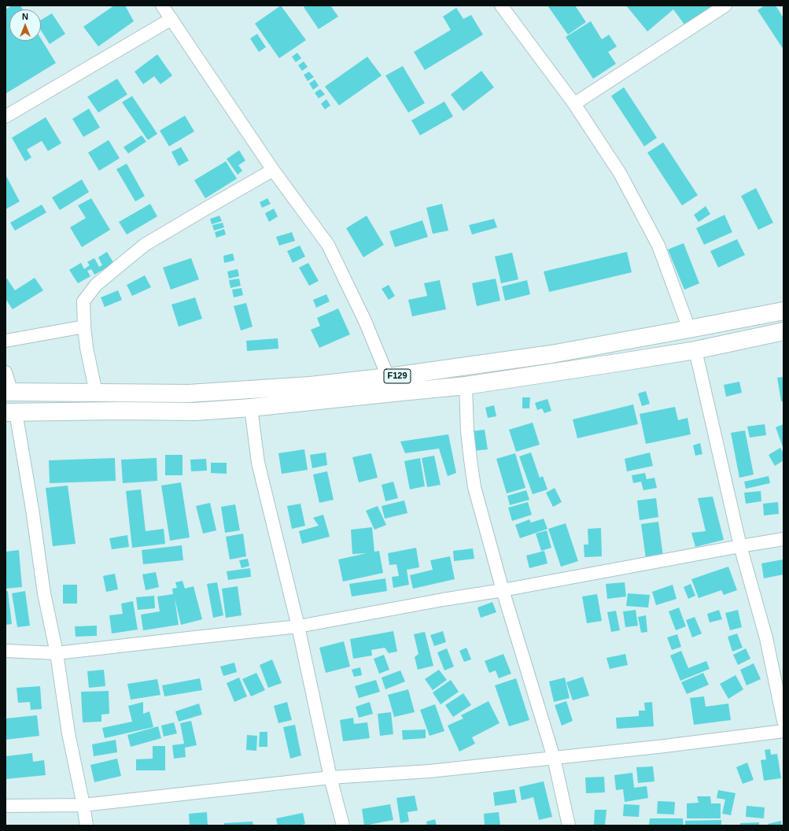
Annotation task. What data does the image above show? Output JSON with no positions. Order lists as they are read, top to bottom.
{
  "streets": {
    "main road": ["F129"]
  },
  "north": "top"
}
